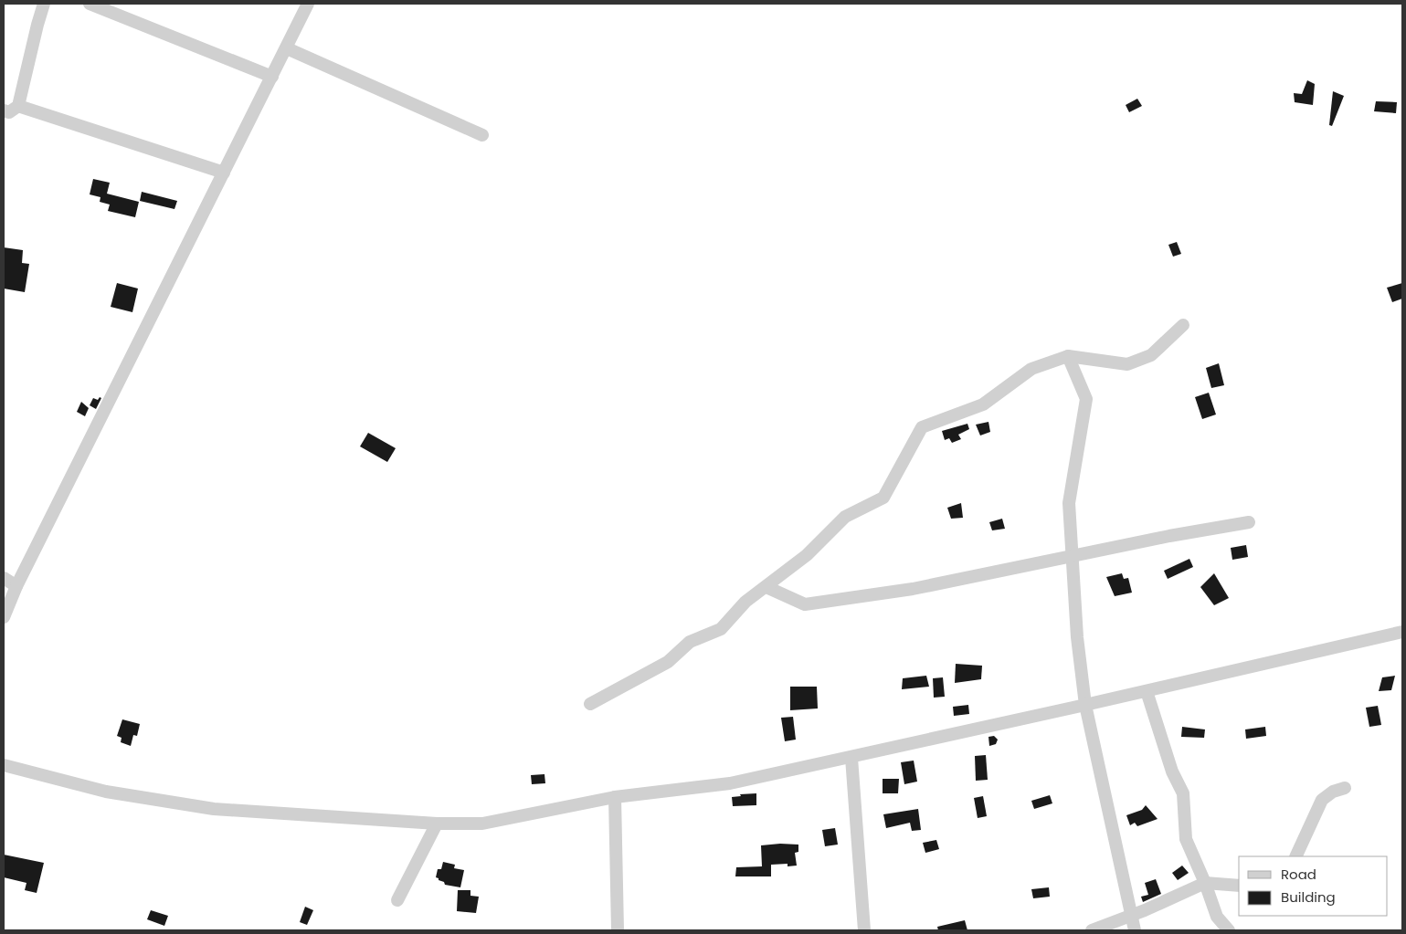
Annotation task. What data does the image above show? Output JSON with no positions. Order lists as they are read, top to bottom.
{
  "legend": ["Road", "Building"]
}
